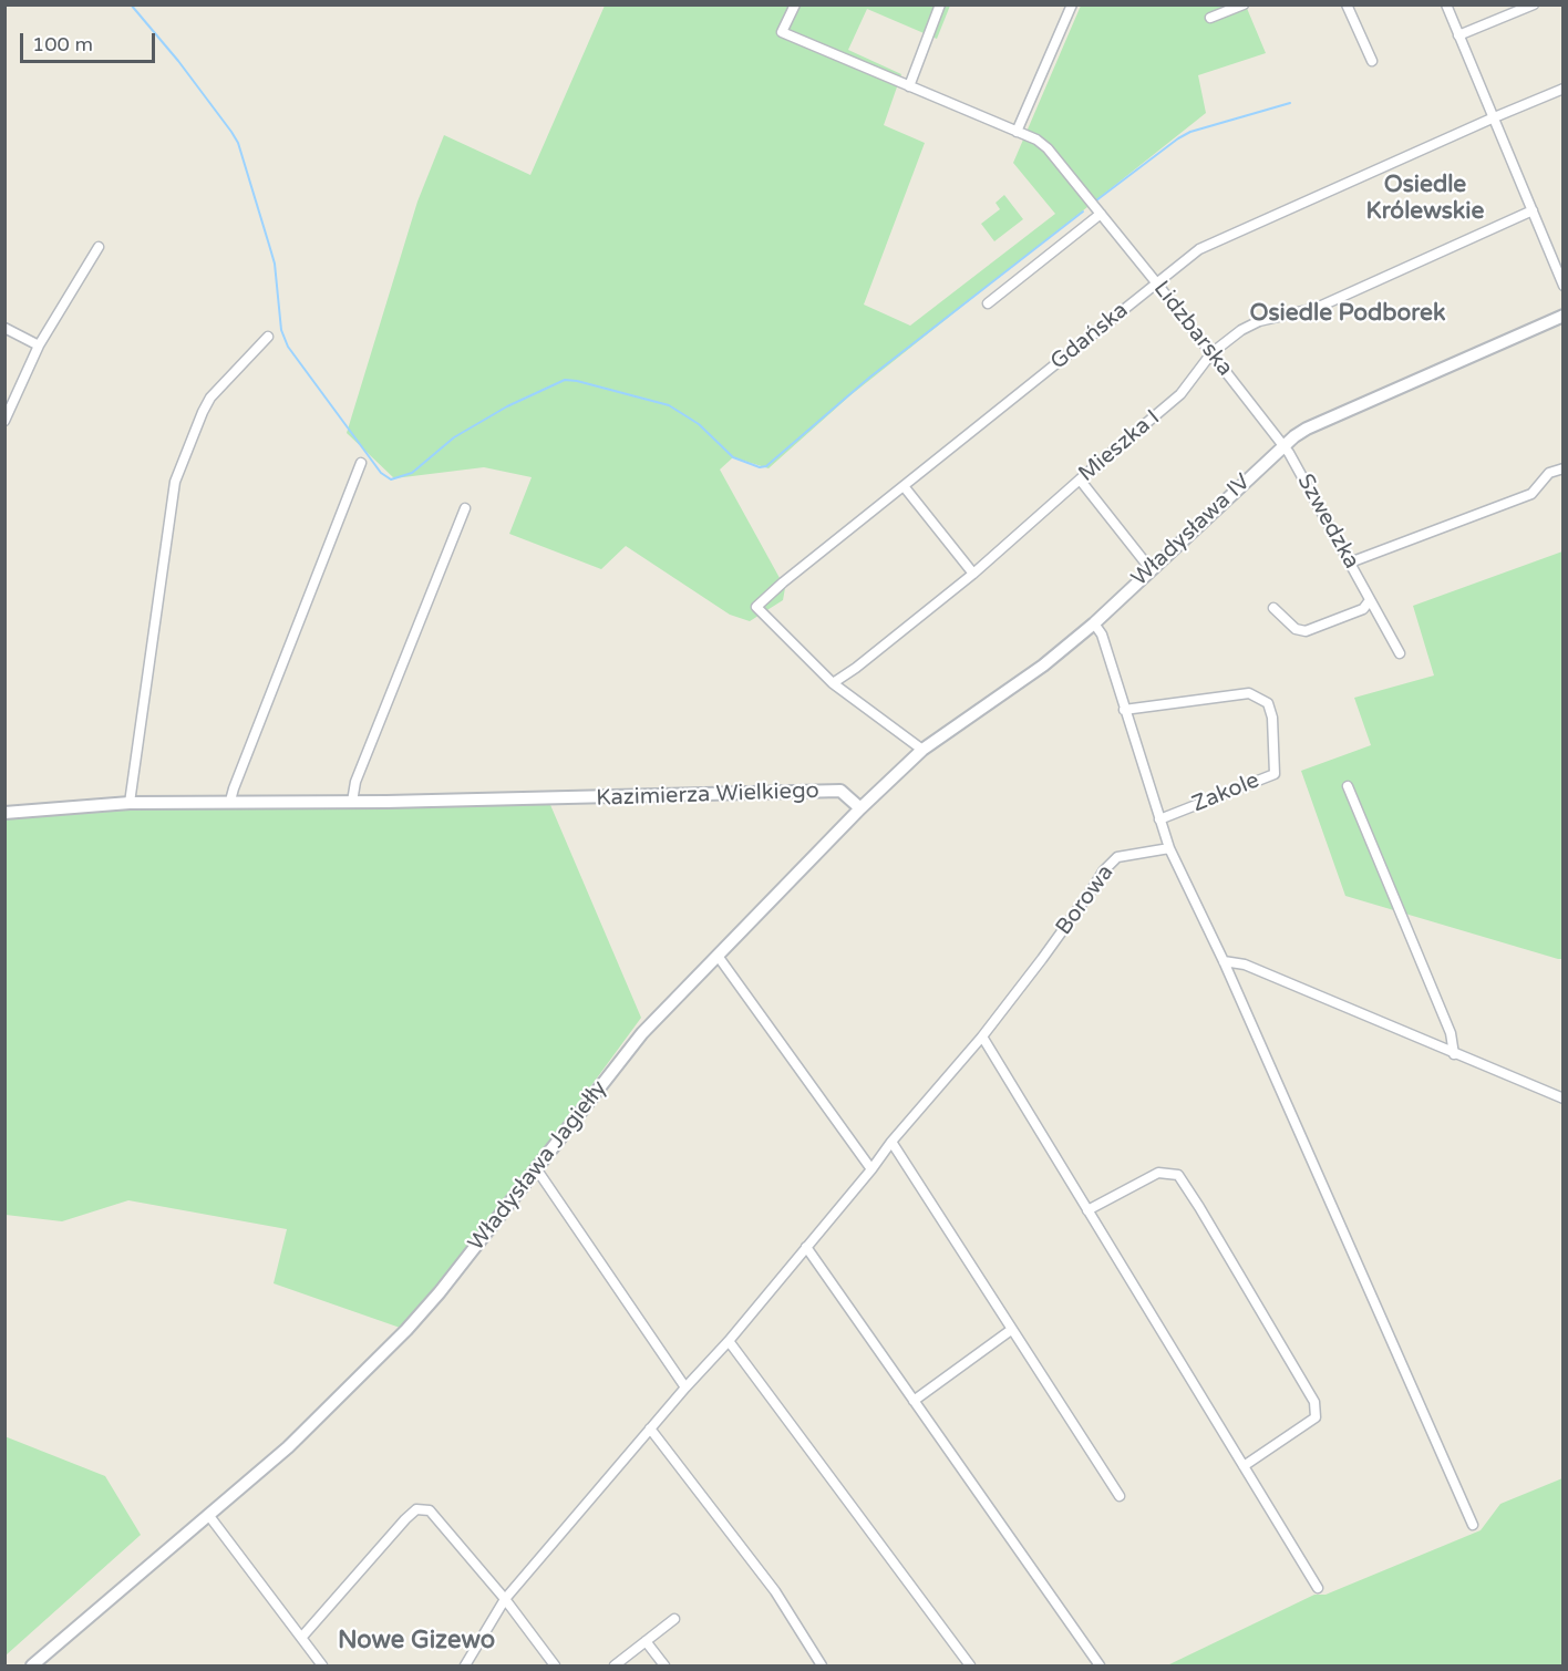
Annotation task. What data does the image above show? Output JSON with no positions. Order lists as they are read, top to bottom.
{
  "streets": {
    "street": [
      "Lidzbarska",
      "Gdańska",
      "Mieszka I",
      "Szwedzka",
      "Władysława IV",
      "Zakole",
      "Kazimierza Wielkiego",
      "Borowa",
      "Władysława Jagiełły"
    ]
  },
  "crossings": [
    ["Lidzbarska", "Gdańska"],
    ["Lidzbarska", "Mieszka I"],
    ["Lidzbarska", "Szwedzka"],
    ["Lidzbarska", "Władysława IV"],
    ["Gdańska", "Mieszka I"],
    ["Szwedzka", "Władysława IV"],
    ["Władysława IV", "Kazimierza Wielkiego"],
    ["Władysława IV", "Władysława Jagiełły"],
    ["Kazimierza Wielkiego", "Władysława Jagiełły"]
  ],
  "districts": ["Osiedle Królewskie", "Osiedle Podborek", "Nowe Gizewo"],
  "scale_bar": "100 m"
}
